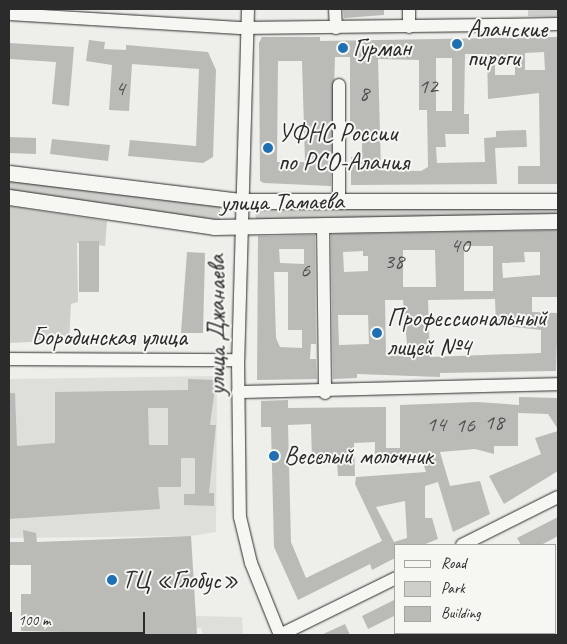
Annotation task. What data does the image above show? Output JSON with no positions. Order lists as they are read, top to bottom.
{
  "streets": {
    "main road": ["улица Тамаева"],
    "street": ["улица Джанаева", "Бородинская улица"]
  },
  "crossings": [
    ["улица Тамаева", "улица Джанаева"],
    ["улица Джанаева", "Бородинская улица"]
  ],
  "places": [
    "Аланские пироги",
    "Гурман",
    "УФНС России по РСО-Алания",
    "Профессиональный лицей №4",
    "Веселый молочник",
    "ТЦ «Глобус»"
  ],
  "house_numbers": [
    "12",
    "4",
    "8",
    "40",
    "38",
    "6",
    "18",
    "14",
    "16"
  ],
  "legend": ["Road", "Park", "Building"],
  "scale_bar": "100 m"
}
